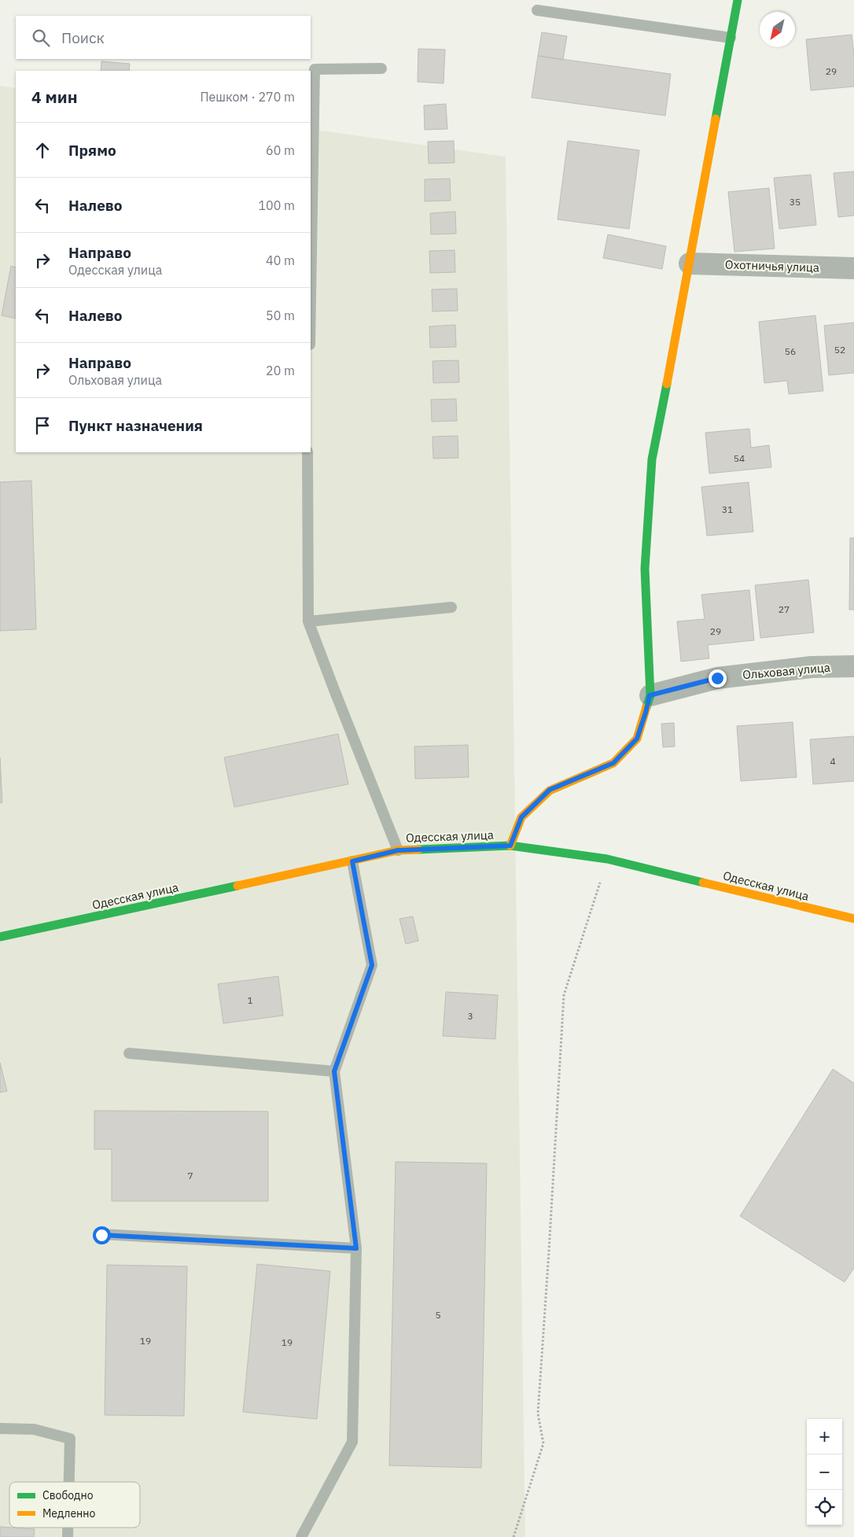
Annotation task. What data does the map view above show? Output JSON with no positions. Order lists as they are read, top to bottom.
{
  "streets": {
    "street": ["Охотничья улица", "Ольховая улица", "Одесская улица"]
  },
  "house_numbers": [
    "29",
    "35",
    "52",
    "56",
    "54",
    "31",
    "27",
    "29",
    "4",
    "1",
    "3",
    "7",
    "5",
    "19",
    "19"
  ],
  "legend": ["Свободно", "Медленно"],
  "north": "bottom left",
  "page": {
    "search": "Поиск",
    "heading": ["4 мин", "Пешком · 270 m"],
    "list": [
      ["Прямо", "60 m"],
      ["Налево", "100 m"],
      ["Направо", "Одесская улица", "40 m"],
      ["Налево", "50 m"],
      ["Направо", "Ольховая улица", "20 m"],
      "Пункт назначения"
    ],
    "map_buttons": ["+", "−"]
  }
}
